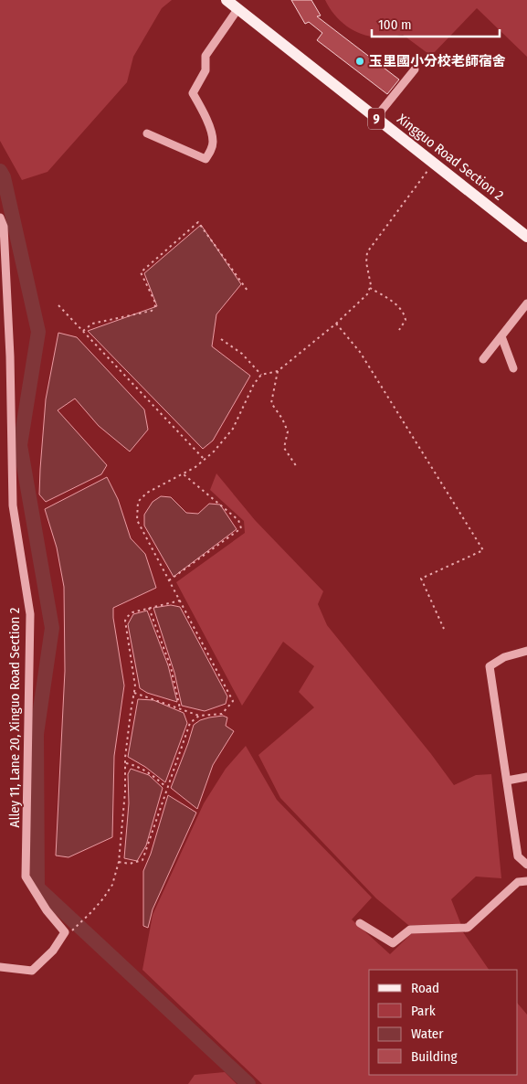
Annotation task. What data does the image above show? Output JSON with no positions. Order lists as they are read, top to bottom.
{
  "streets": {
    "main road": ["9", "Xingguo Road Section 2"],
    "lane": ["Alley 11, Lane 20, Xinguo Road Section 2"]
  },
  "places": ["玉里國小分校老師宿舍"],
  "legend": [
    "Road",
    "Park",
    "Water",
    "Building"
  ],
  "scale_bar": "100 m"
}
